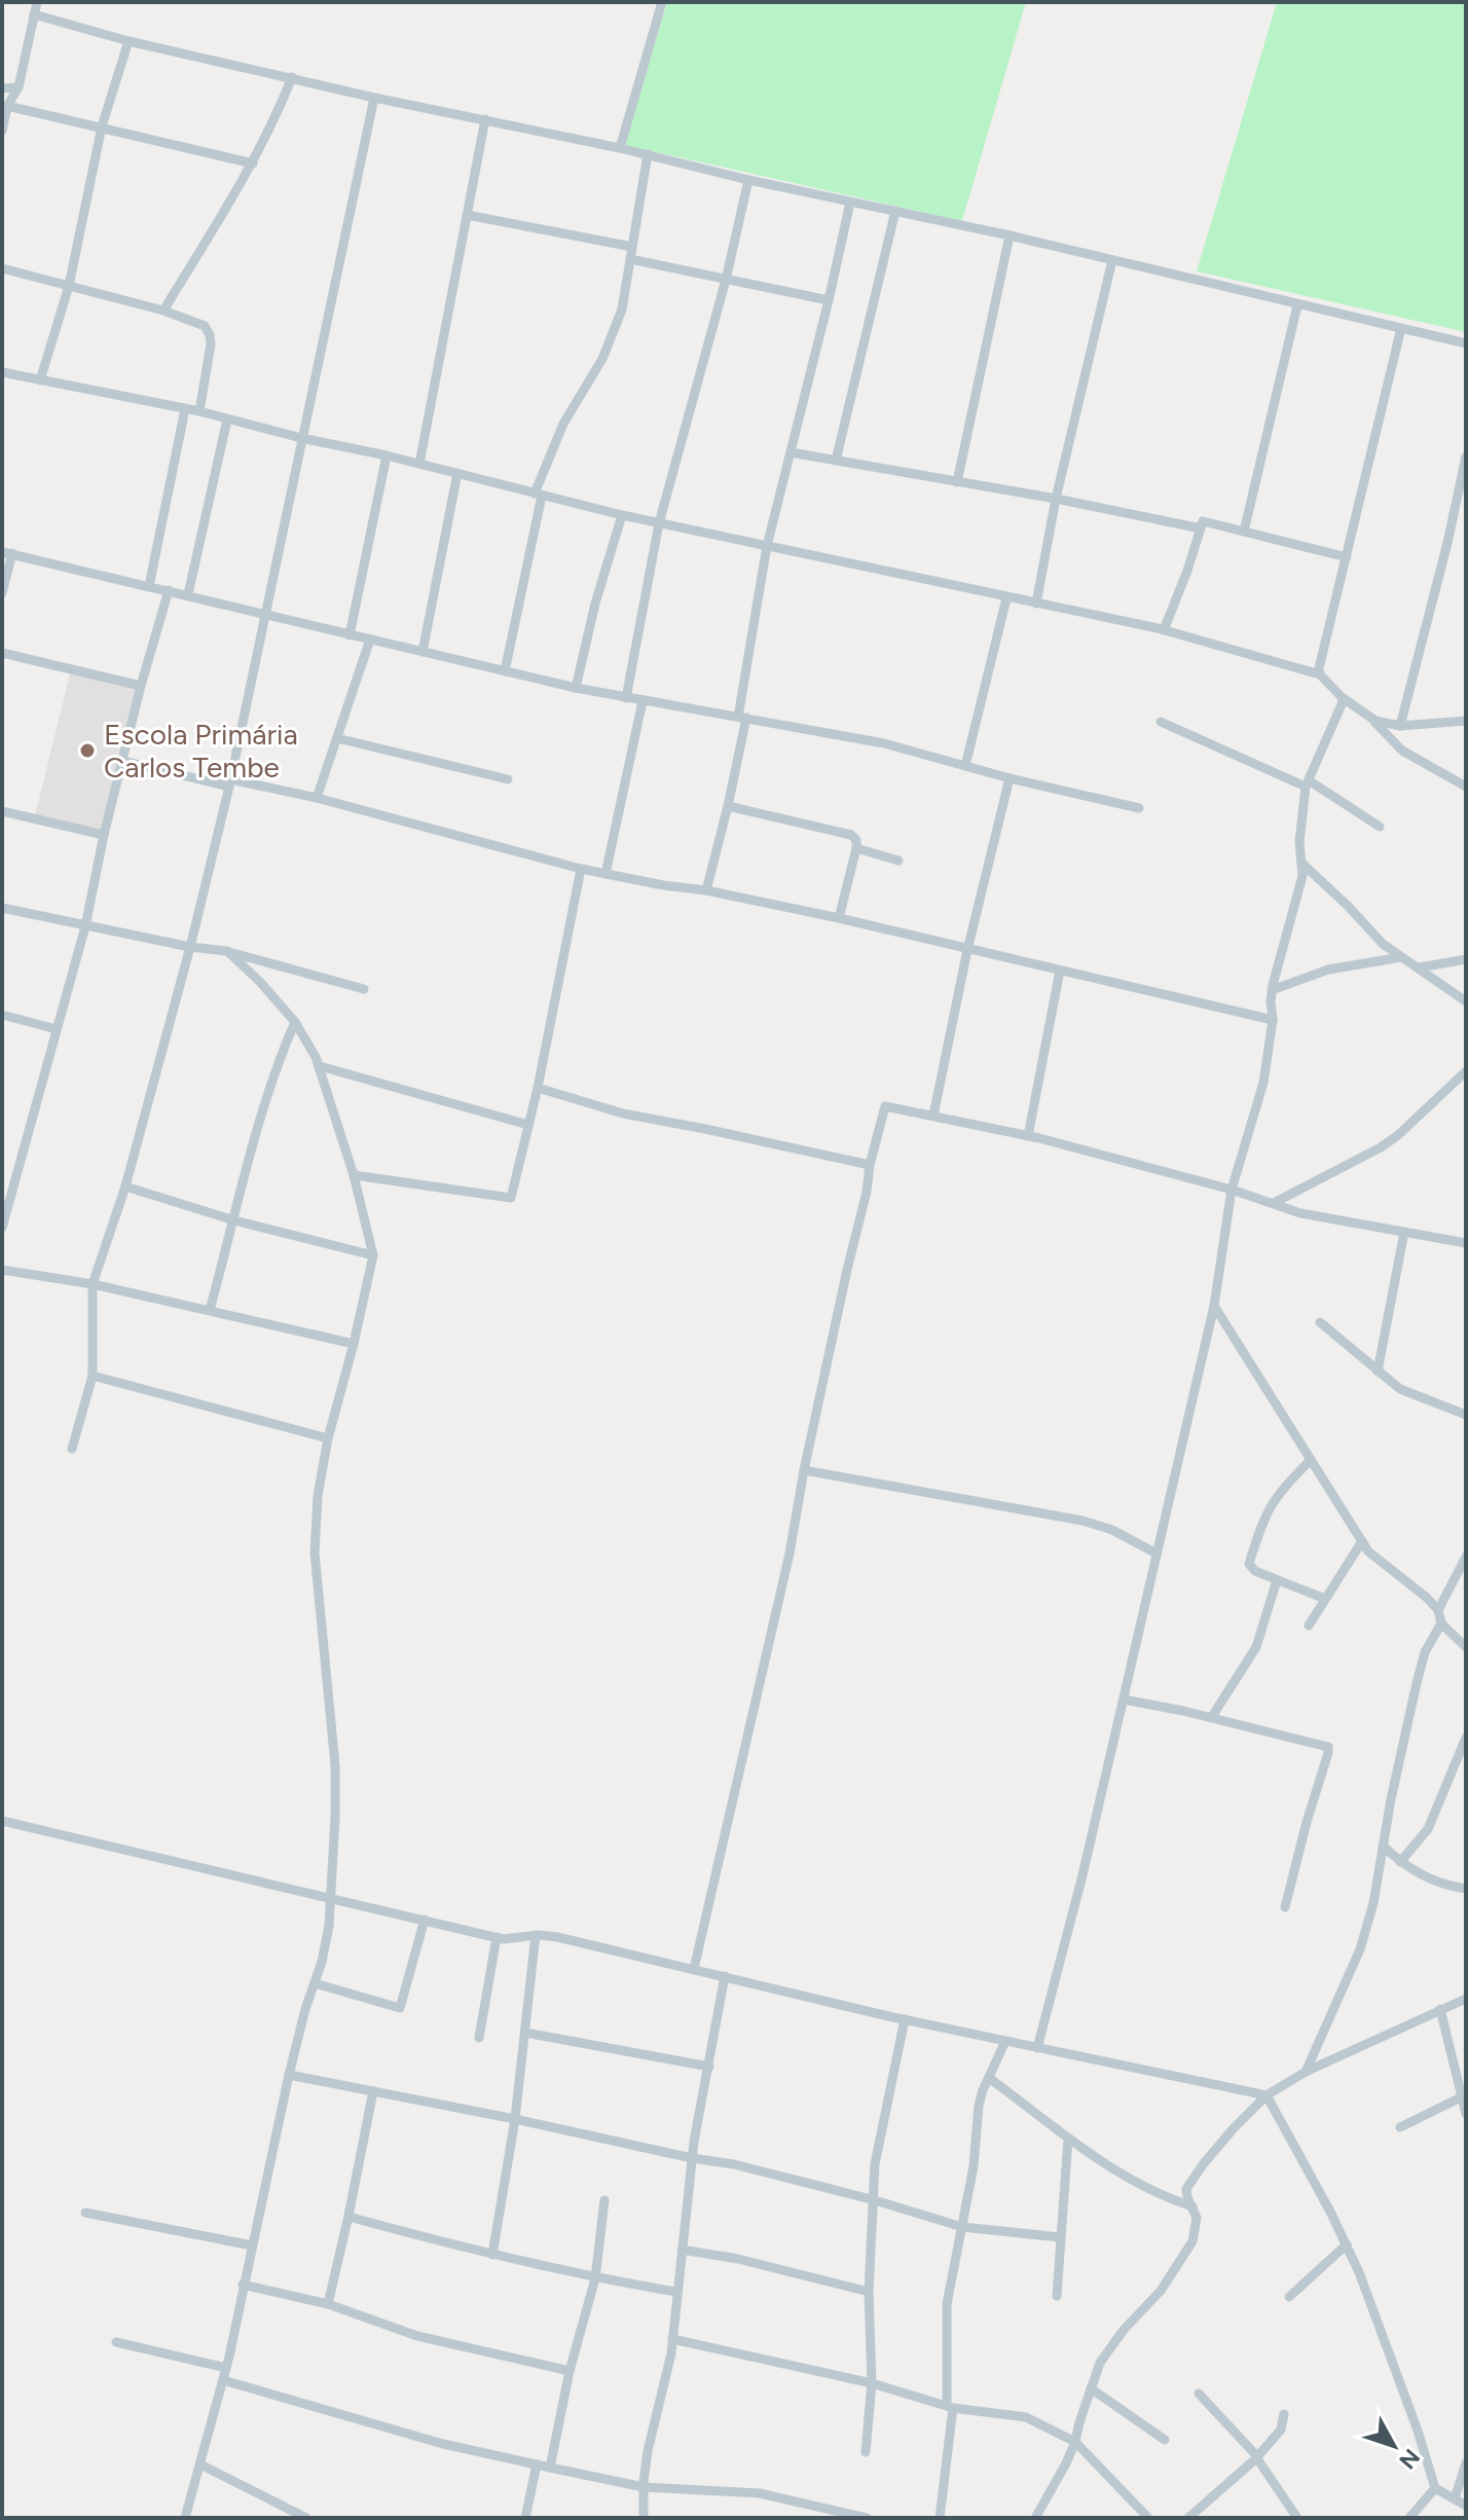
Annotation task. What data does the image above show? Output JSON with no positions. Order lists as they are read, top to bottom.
{
  "places": ["Escola Primária Carlos Tembe"],
  "north": "bottom right"
}
